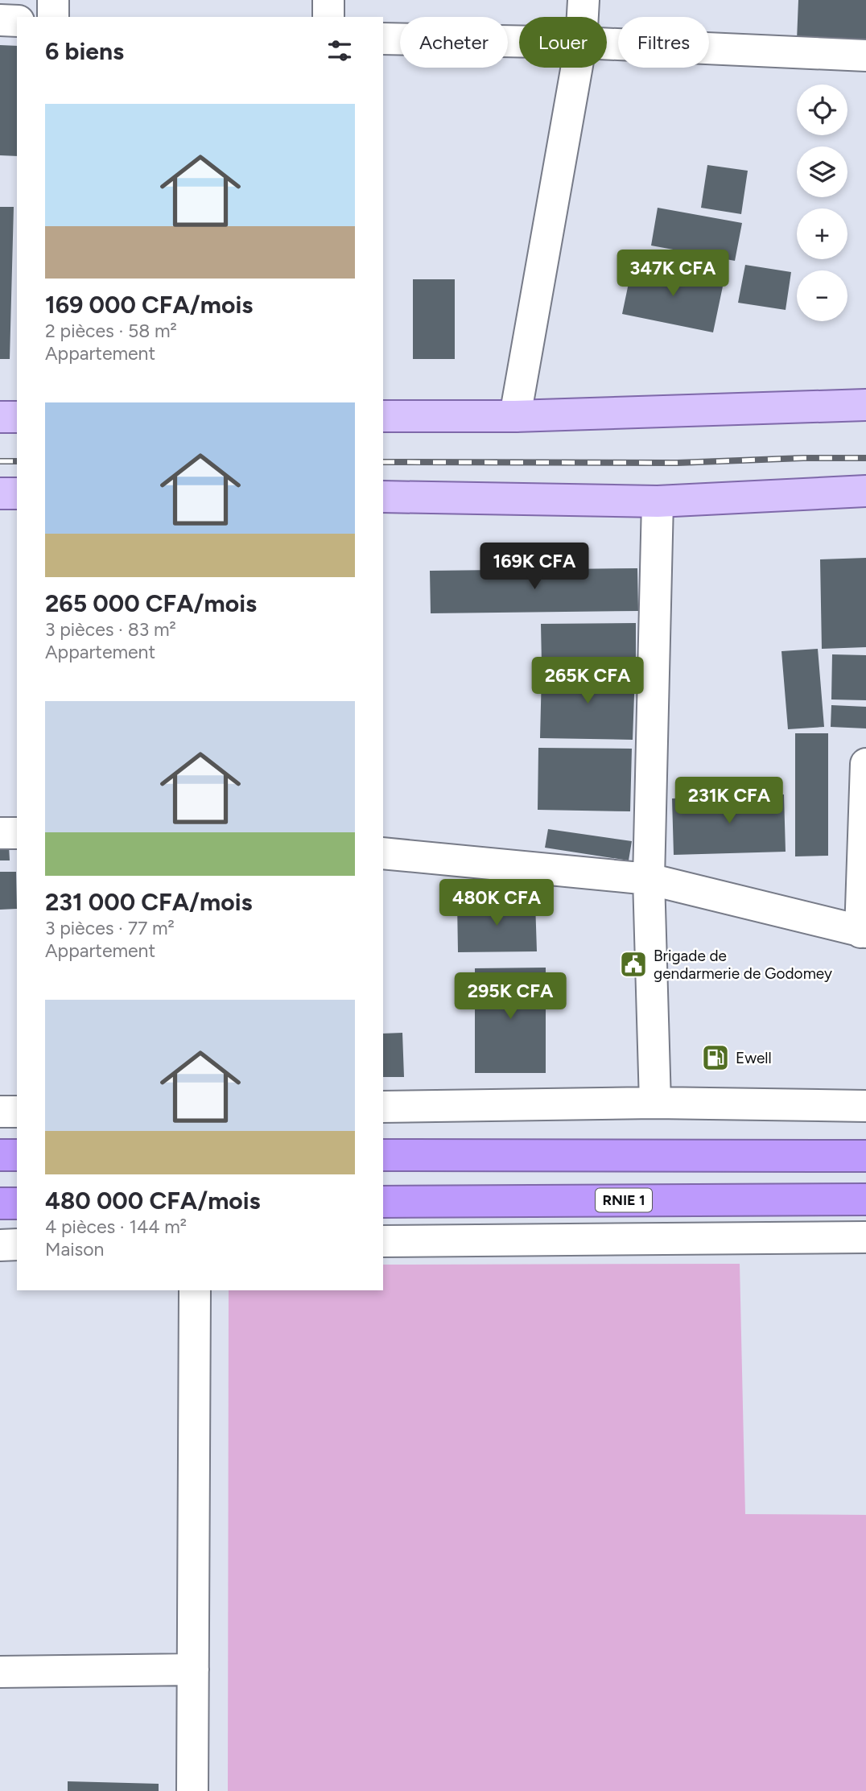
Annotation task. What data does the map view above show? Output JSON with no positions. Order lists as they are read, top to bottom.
{
  "streets": {
    "highway": ["RNIE 1"]
  },
  "places": {
    "public building": ["Brigade de gendarmerie de Godomey"],
    "fuel station": ["Ewell"]
  },
  "page": {
    "chip": ["Acheter", "Louer", "Filtres"],
    "heading": "6 biens",
    "map_buttons": ["+", "−"],
    "list": [
      {
        "name": "169 000 CFA/mois",
        "note": "2 pièces · 58 m² · Appartement"
      },
      {
        "name": "265 000 CFA/mois",
        "note": "3 pièces · 83 m² · Appartement"
      },
      {
        "name": "231 000 CFA/mois",
        "note": "3 pièces · 77 m² · Appartement"
      },
      {
        "name": "480 000 CFA/mois",
        "note": "4 pièces · 144 m² · Maison"
      }
    ],
    "price": [
      "347K CFA",
      "169K CFA",
      "265K CFA",
      "231K CFA",
      "480K CFA",
      "295K CFA"
    ]
  }
}
